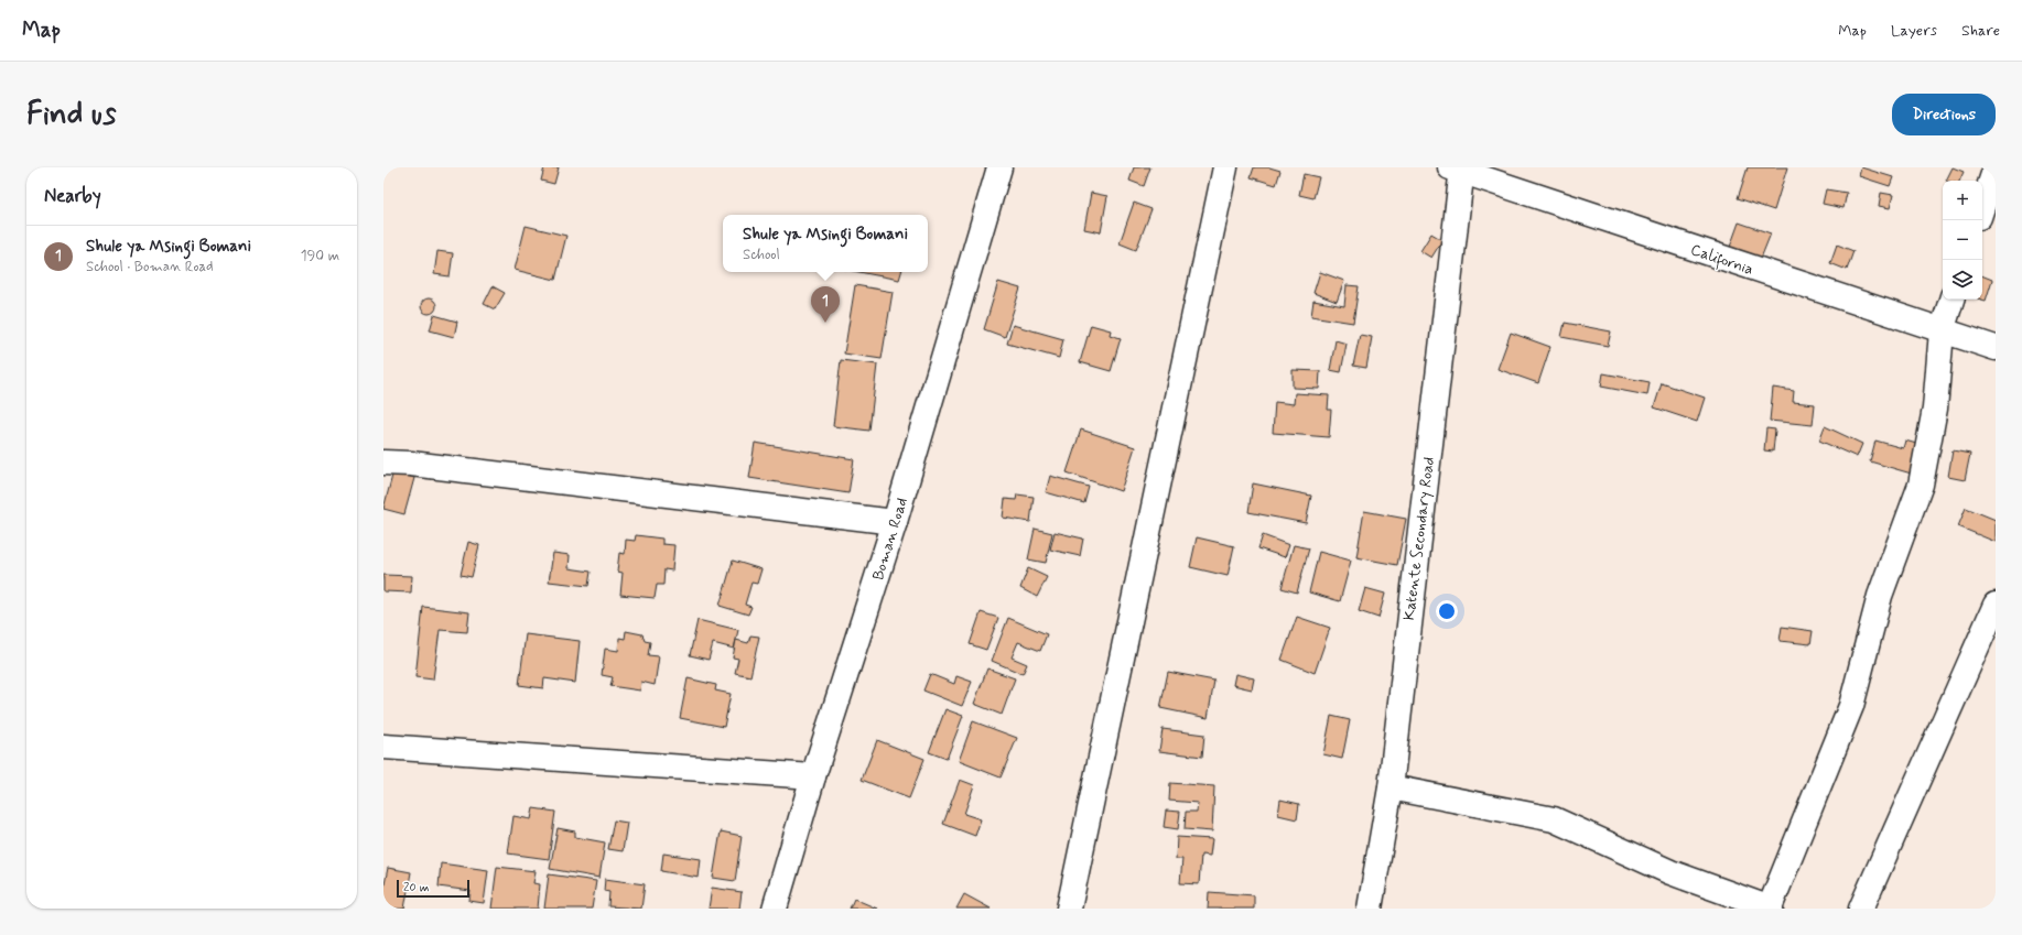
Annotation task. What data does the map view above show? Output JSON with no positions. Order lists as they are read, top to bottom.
{
  "streets": {
    "street": ["California", "Boman Road", "Katente Secondary Road"]
  },
  "crossings": [
    ["California", "Katente Secondary Road"]
  ],
  "scale_bar": "20 m",
  "page": {
    "header": "Map",
    "nav": ["Map", "Layers", "Share"],
    "buttons": "Directions",
    "title": "Find us",
    "heading": "Nearby",
    "map_buttons": ["+", "−"],
    "popup": ["Shule ya Msingi Bomani", "School"],
    "list": [
      {
        "mark": "1",
        "name": "Shule ya Msingi Bomani",
        "note": "School · Boman Road",
        "value": "190 m"
      }
    ],
    "pins": "1",
    "scale": "20 m"
  }
}
